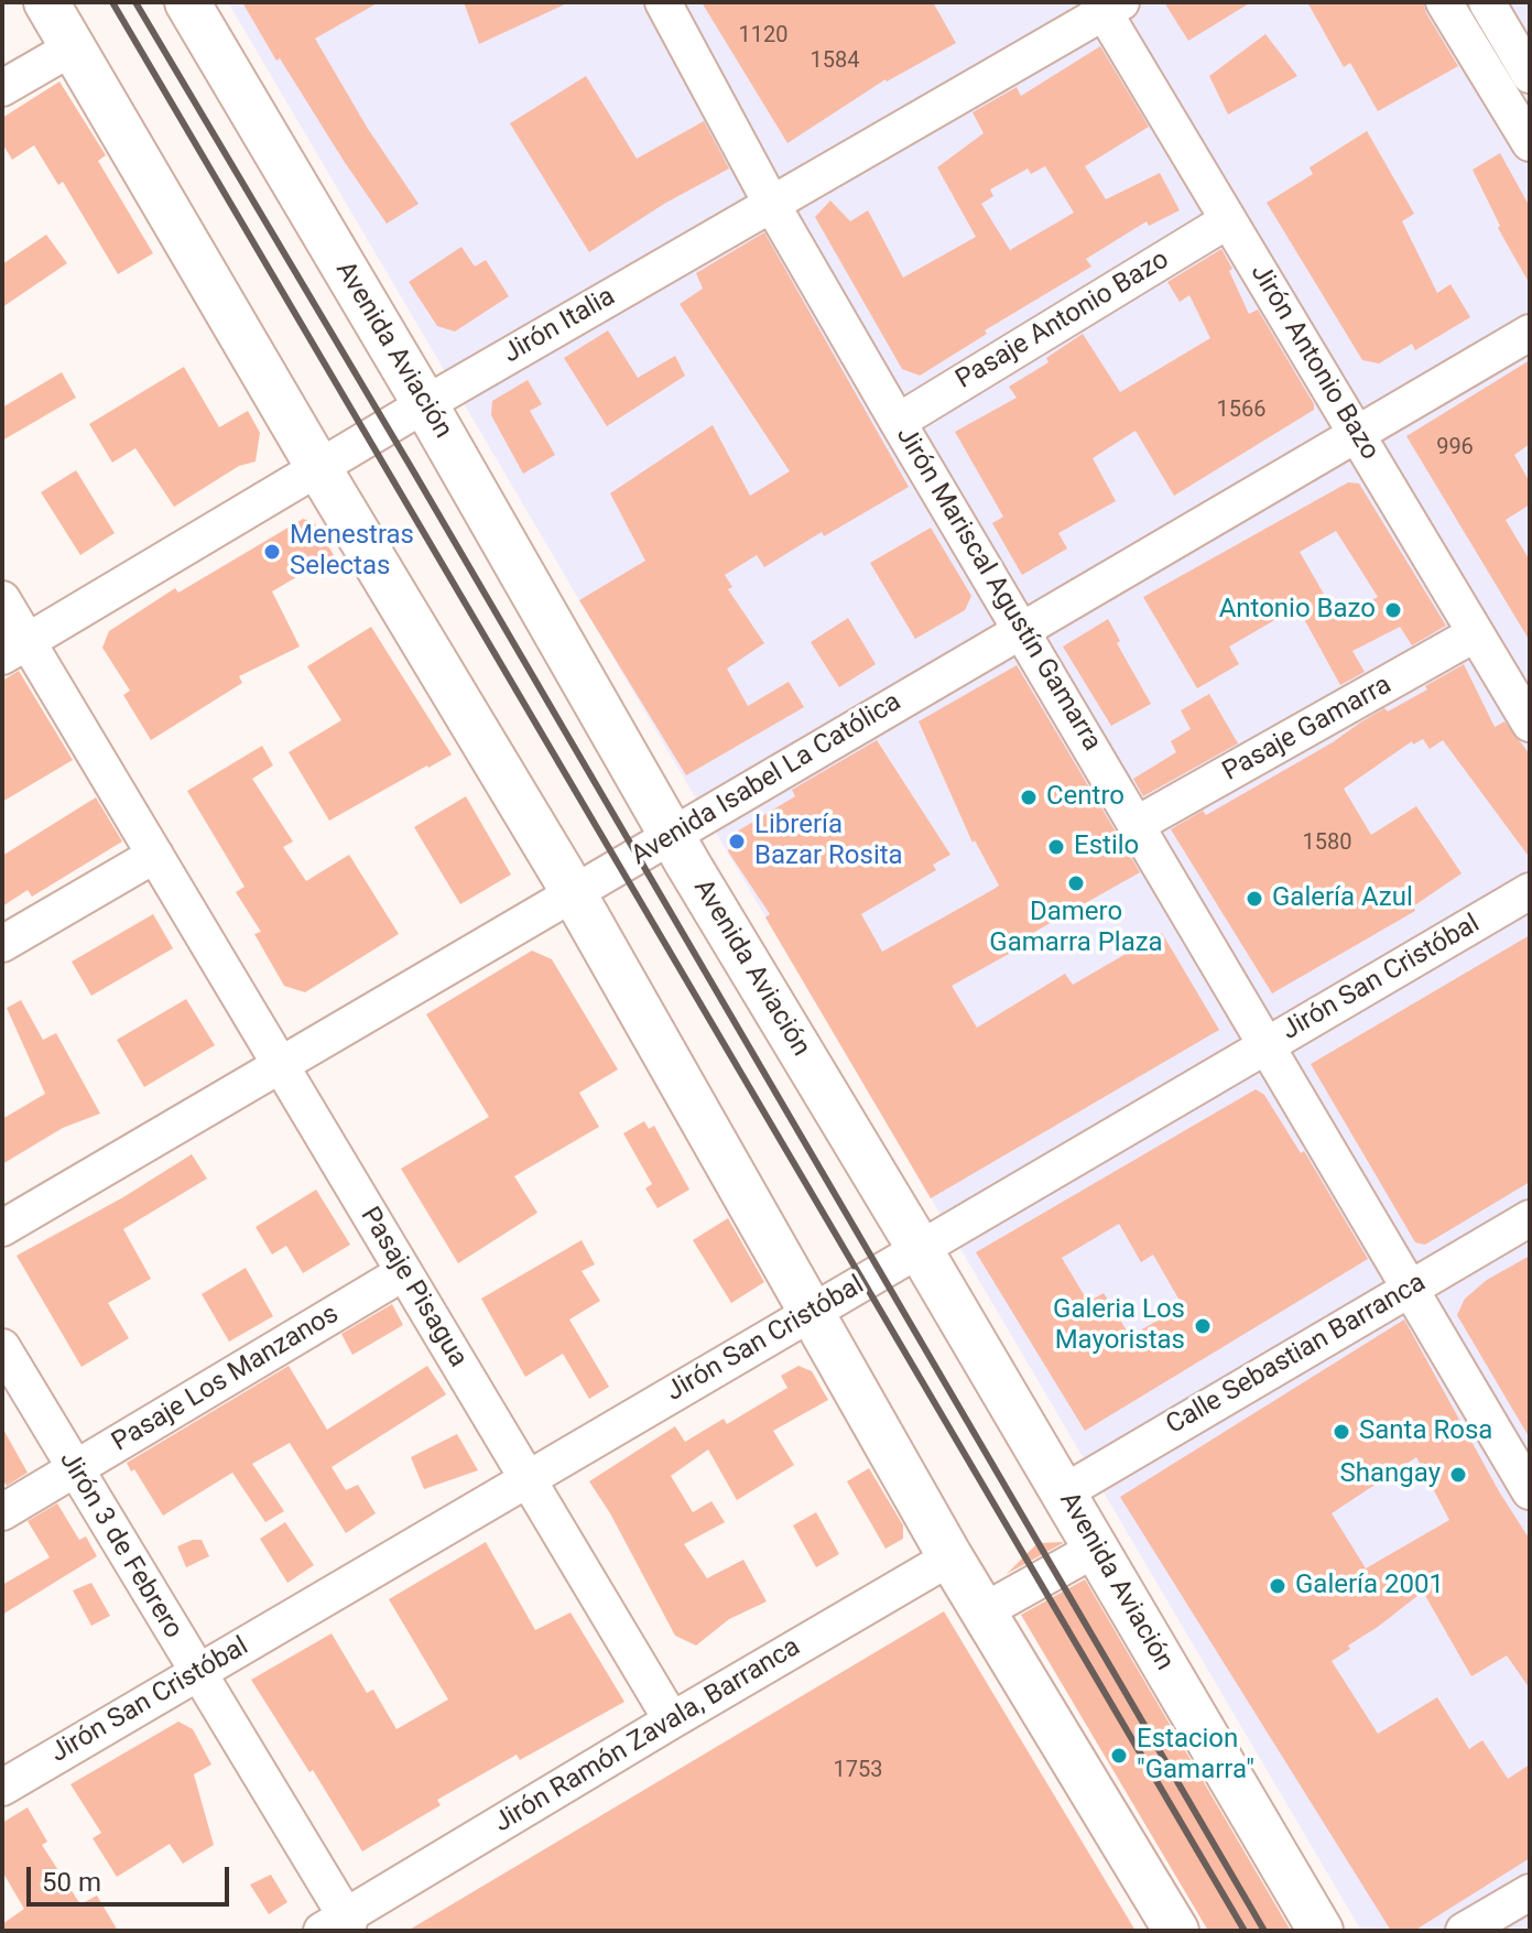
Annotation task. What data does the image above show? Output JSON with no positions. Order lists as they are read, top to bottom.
{
  "streets": {
    "main road": ["Avenida Aviación"],
    "street": [
      "Pasaje Antonio Bazo",
      "Jirón Italia",
      "Jirón Antonio Bazo",
      "Jirón Mariscal Agustín Gamarra",
      "Pasaje Gamarra",
      "Avenida Isabel La Católica",
      "Jirón San Cristóbal",
      "Pasaje Pisagua",
      "Calle Sebastian Barranca",
      "Pasaje Los Manzanos",
      "Jirón 3 de Febrero",
      "Jirón Ramón Zavala, Barranca"
    ]
  },
  "crossings": [
    ["Pasaje Antonio Bazo", "Jirón Antonio Bazo"],
    ["Pasaje Antonio Bazo", "Jirón Mariscal Agustín Gamarra"],
    ["Jirón Italia", "Avenida Aviación"],
    ["Jirón Italia", "Jirón Antonio Bazo"],
    ["Jirón Italia", "Jirón Mariscal Agustín Gamarra"],
    ["Jirón Italia", "Pasaje Pisagua"],
    ["Avenida Aviación", "Avenida Isabel La Católica"],
    ["Avenida Aviación", "Jirón San Cristóbal"],
    ["Avenida Aviación", "Calle Sebastian Barranca"],
    ["Jirón Antonio Bazo", "Pasaje Gamarra"],
    ["Jirón Antonio Bazo", "Avenida Isabel La Católica"],
    ["Jirón Mariscal Agustín Gamarra", "Pasaje Gamarra"],
    ["Jirón Mariscal Agustín Gamarra", "Avenida Isabel La Católica"],
    ["Jirón Mariscal Agustín Gamarra", "Jirón San Cristóbal"],
    ["Jirón Mariscal Agustín Gamarra", "Calle Sebastian Barranca"],
    ["Avenida Isabel La Católica", "Pasaje Pisagua"],
    ["Jirón San Cristóbal", "Pasaje Pisagua"],
    ["Jirón San Cristóbal", "Jirón 3 de Febrero"],
    ["Pasaje Pisagua", "Pasaje Los Manzanos"],
    ["Pasaje Pisagua", "Jirón Ramón Zavala, Barranca"],
    ["Pasaje Los Manzanos", "Jirón 3 de Febrero"],
    ["Jirón 3 de Febrero", "Jirón Ramón Zavala, Barranca"]
  ],
  "places": [
    "Menestras Selectas",
    "Antonio Bazo",
    "Centro",
    "Librería Bazar Rosita",
    "Estilo",
    "Damero Gamarra Plaza",
    "Galería Azul",
    "Galeria Los Mayoristas",
    "Santa Rosa",
    "Shangay",
    "Galería 2001",
    "Estacion \"Gamarra\""
  ],
  "house_numbers": [
    "1120",
    "1584",
    "1566",
    "996",
    "1580",
    "1753"
  ],
  "scale_bar": "50 m"
}
